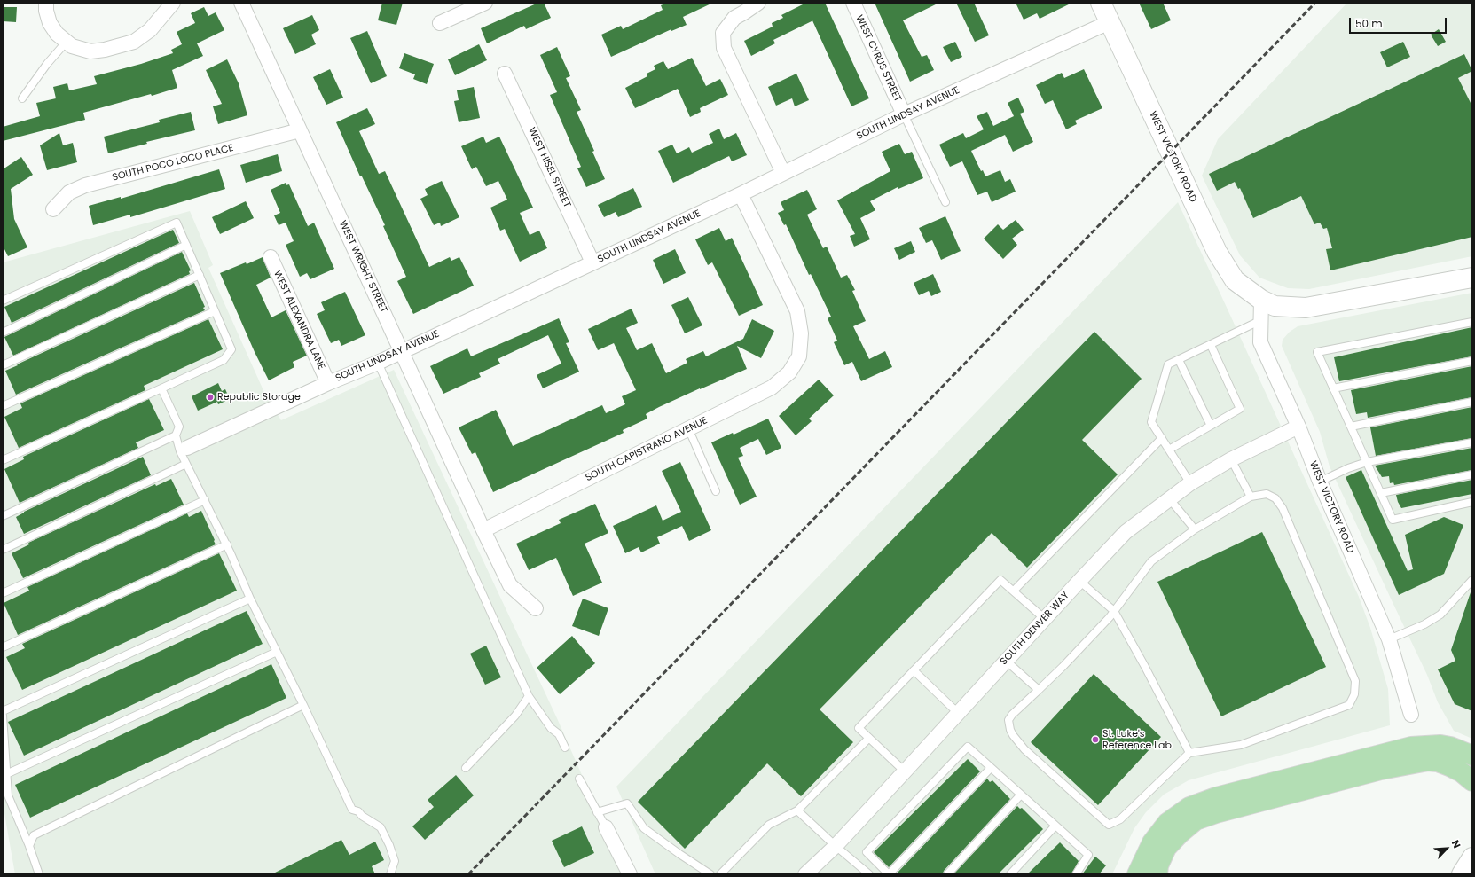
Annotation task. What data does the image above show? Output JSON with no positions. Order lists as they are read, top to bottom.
{
  "streets": {
    "street": [
      "WEST CYRUS STREET",
      "SOUTH LINDSAY AVENUE",
      "WEST VICTORY ROAD",
      "SOUTH POCO LOCO PLACE",
      "WEST HISEL STREET",
      "WEST WRIGHT STREET",
      "WEST ALEXANDRA LANE",
      "SOUTH CAPISTRANO AVENUE",
      "SOUTH DENVER WAY"
    ]
  },
  "crossings": [
    ["WEST CYRUS STREET", "SOUTH LINDSAY AVENUE"],
    ["SOUTH LINDSAY AVENUE", "WEST VICTORY ROAD"],
    ["SOUTH LINDSAY AVENUE", "WEST HISEL STREET"],
    ["SOUTH LINDSAY AVENUE", "WEST WRIGHT STREET"],
    ["SOUTH LINDSAY AVENUE", "WEST ALEXANDRA LANE"],
    ["SOUTH LINDSAY AVENUE", "SOUTH CAPISTRANO AVENUE"],
    ["WEST VICTORY ROAD", "SOUTH DENVER WAY"],
    ["SOUTH POCO LOCO PLACE", "WEST WRIGHT STREET"],
    ["WEST WRIGHT STREET", "SOUTH CAPISTRANO AVENUE"]
  ],
  "places": ["Republic Storage", "St. Luke's Reference Lab"],
  "scale_bar": "50 m",
  "north": "top right"
}
